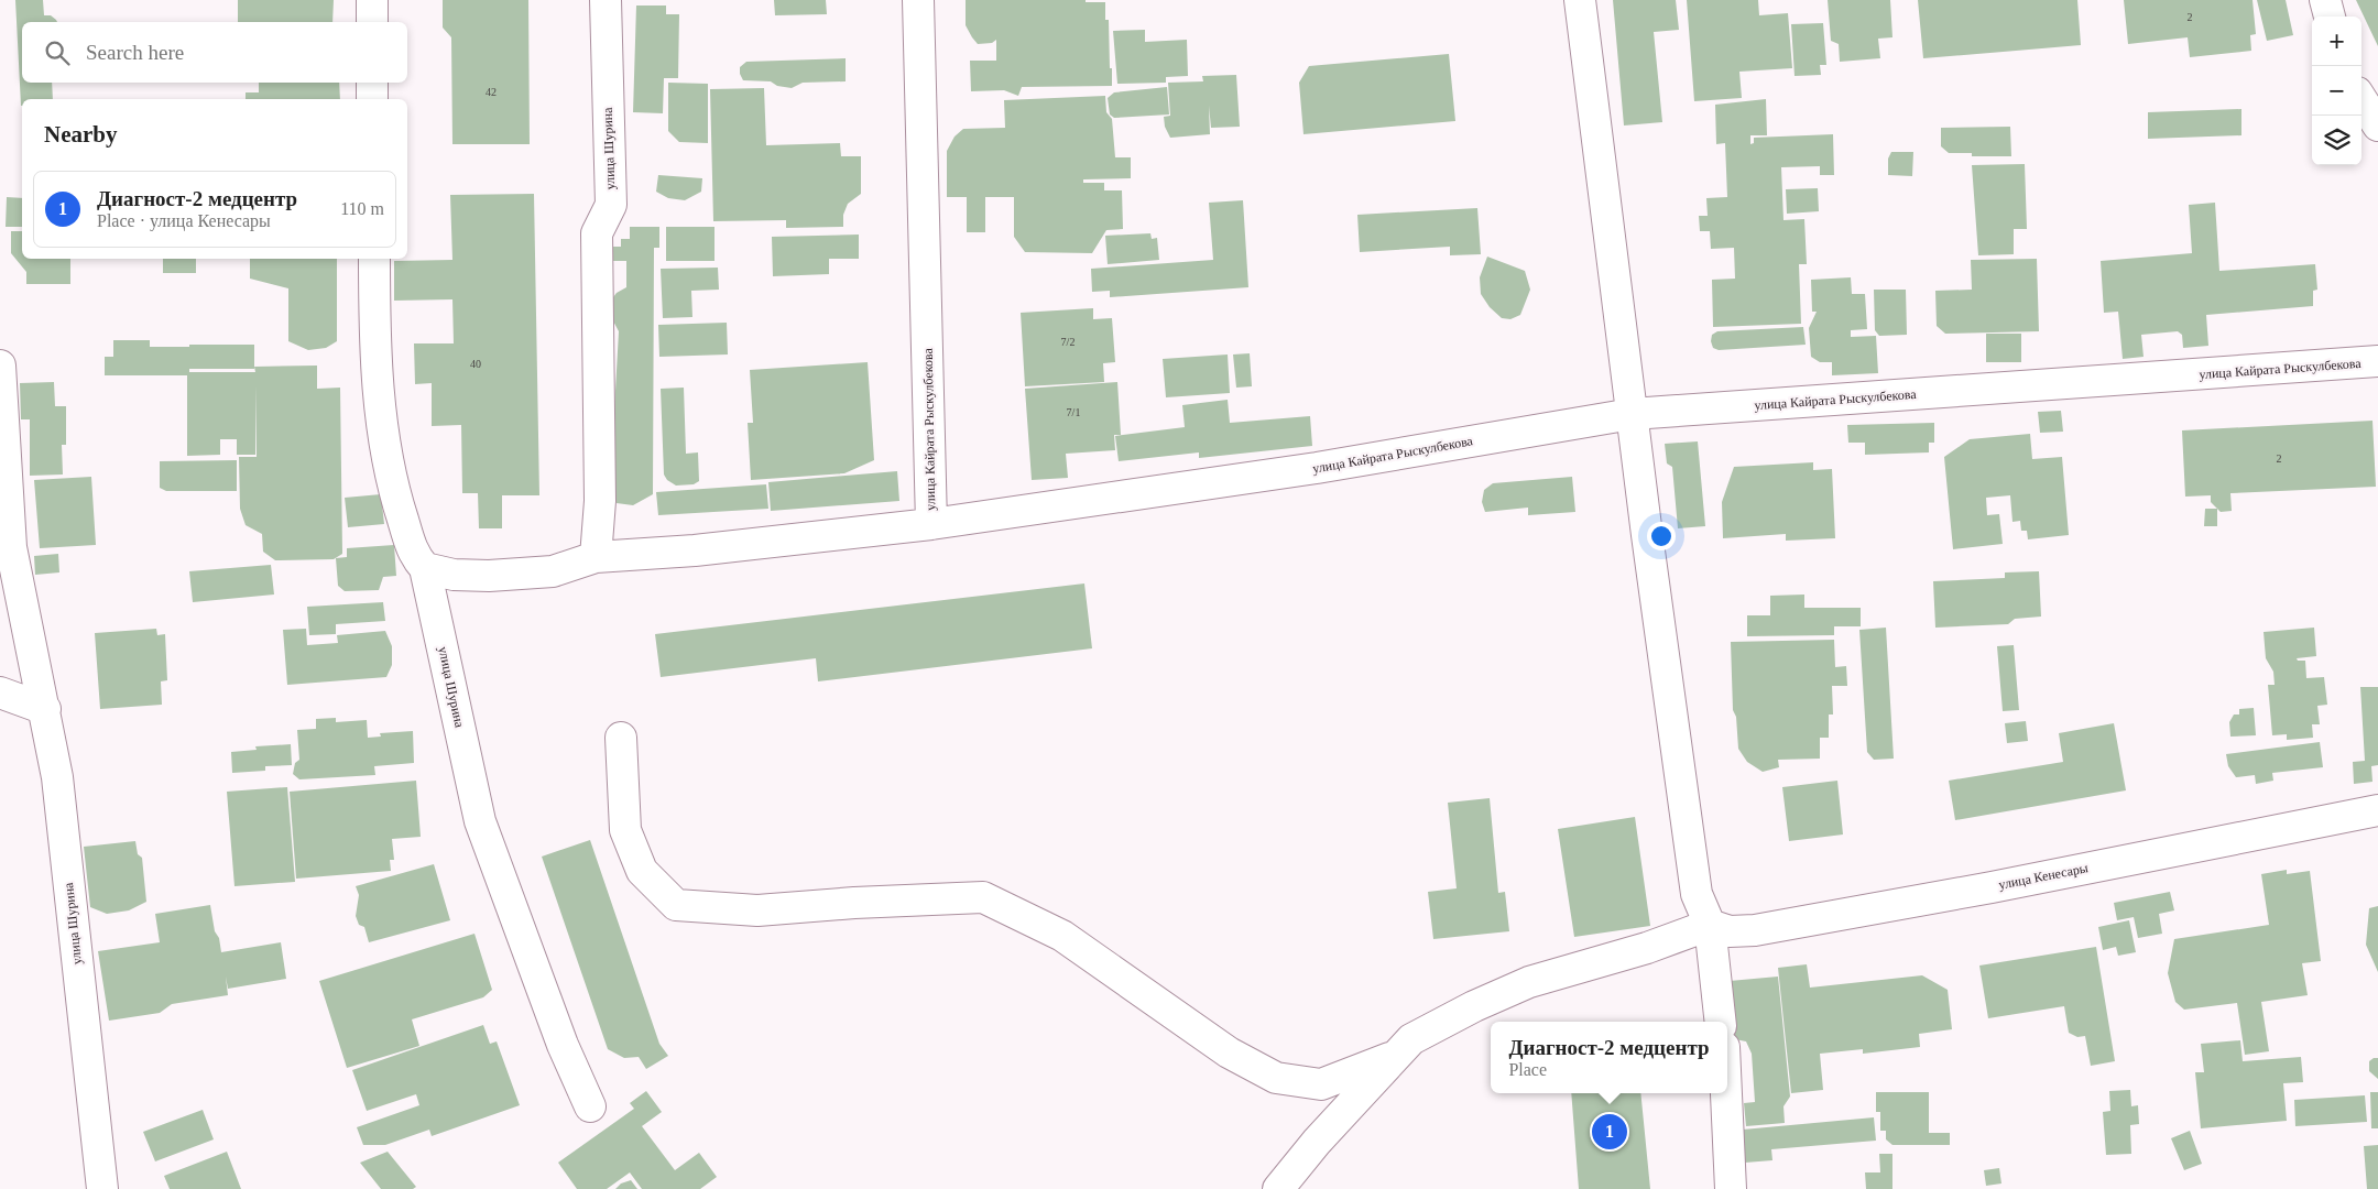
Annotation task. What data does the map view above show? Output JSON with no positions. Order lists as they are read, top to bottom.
{
  "streets": {
    "street": ["улица Шурина", "улица Кайрата Рыскулбекова", "улица Кенесары"]
  },
  "house_numbers": [
    "2",
    "42",
    "7/2",
    "40",
    "7/1",
    "2"
  ],
  "page": {
    "map_buttons": ["+", "−"],
    "search": "Search here",
    "heading": "Nearby",
    "list": [
      {
        "mark": "1",
        "name": "Диагност-2 медцентр",
        "note": "Place · улица Кенесары",
        "value": "110 m"
      }
    ],
    "popup": ["Диагност-2 медцентр", "Place"],
    "pins": "1"
  }
}
